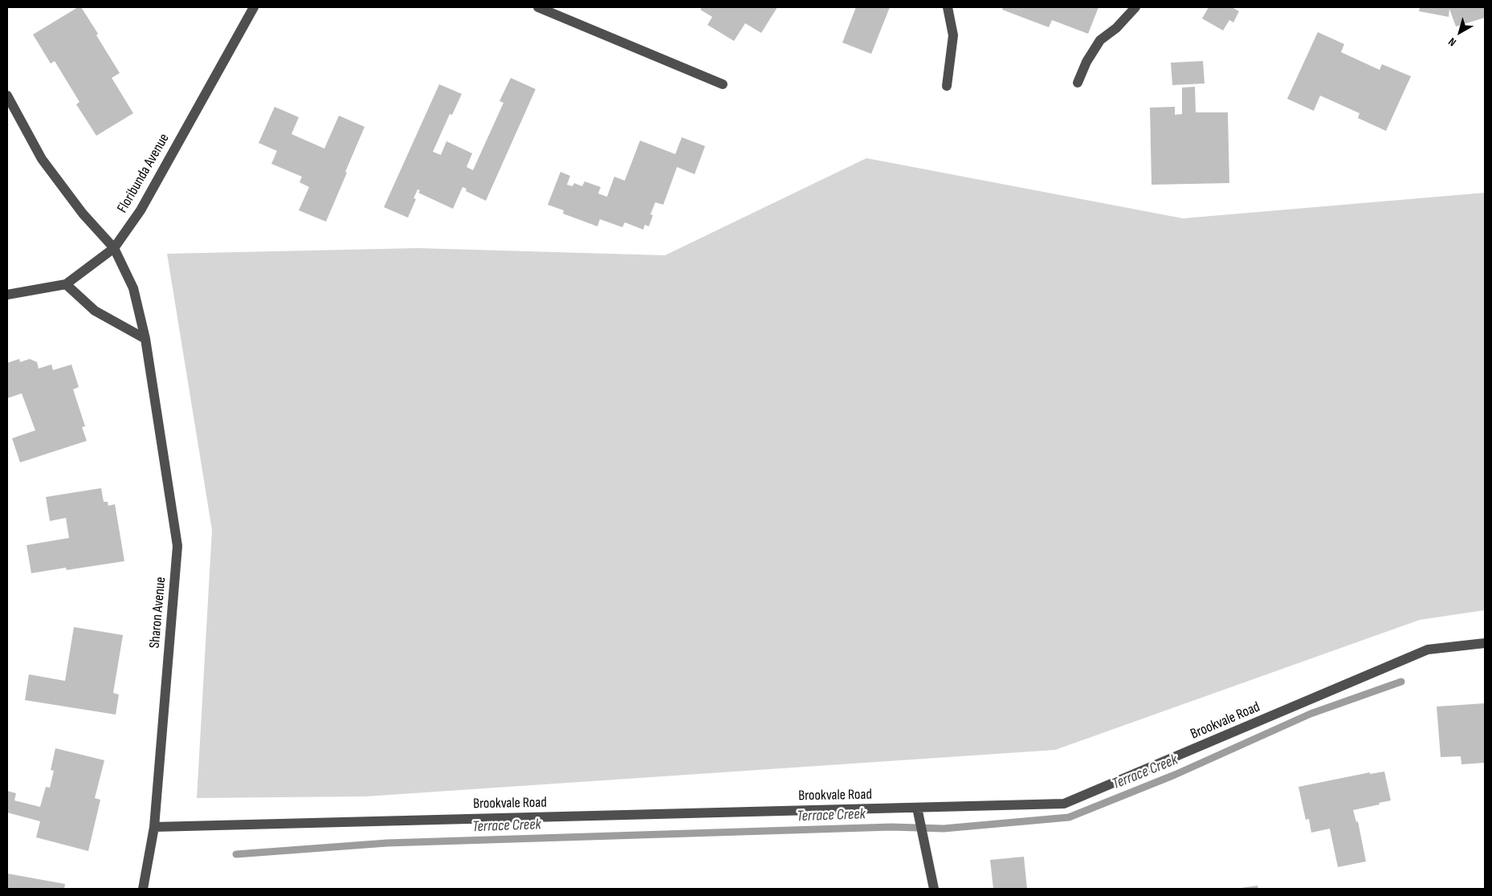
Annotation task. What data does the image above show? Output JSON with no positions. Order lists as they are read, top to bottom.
{
  "streets": {
    "street": ["Floribunda Avenue", "Sharon Avenue", "Brookvale Road"]
  },
  "crossings": [
    ["Floribunda Avenue", "Sharon Avenue"],
    ["Sharon Avenue", "Brookvale Road"]
  ],
  "water": ["Terrace Creek"],
  "north": "bottom left"
}
